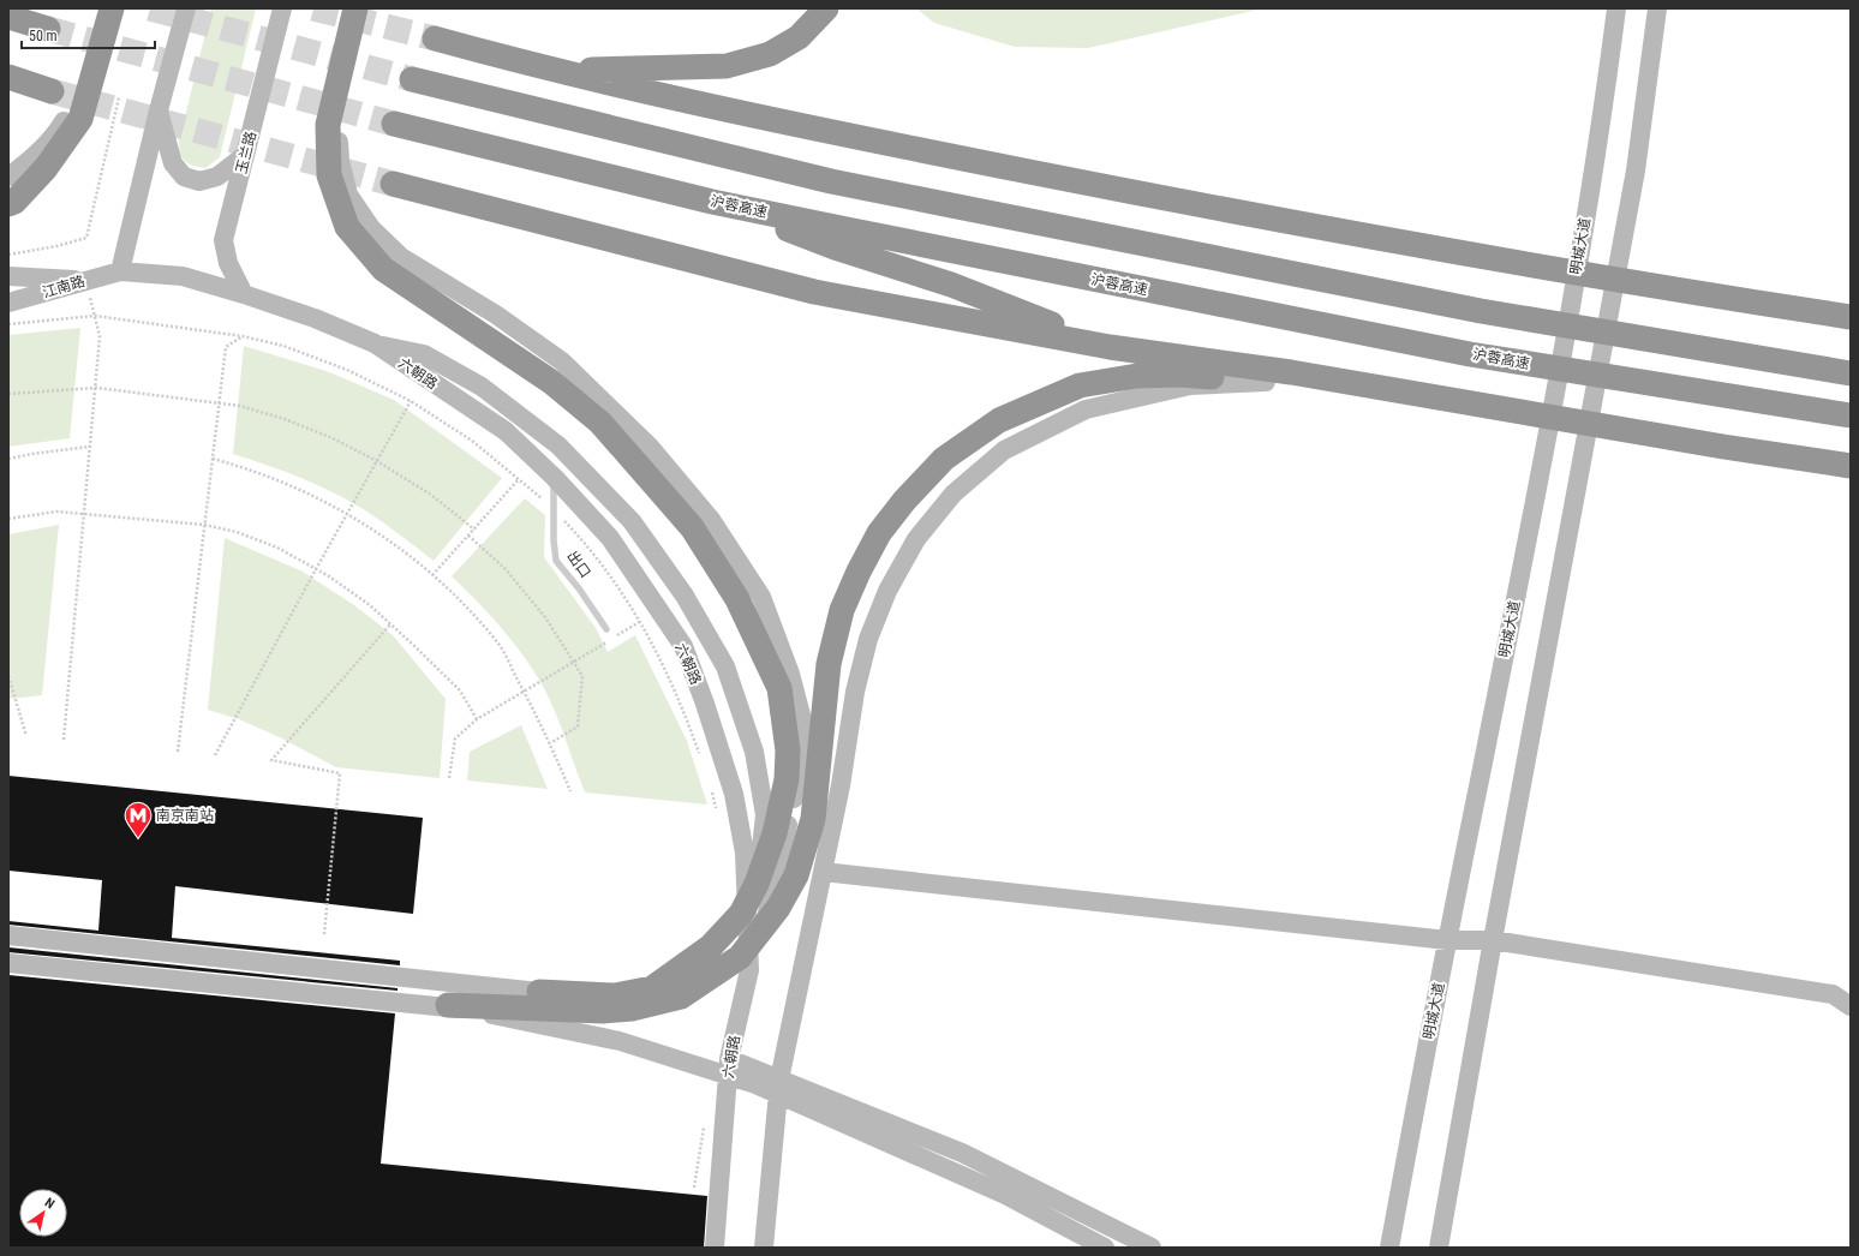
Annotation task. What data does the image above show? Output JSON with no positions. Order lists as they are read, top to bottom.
{
  "streets": {
    "highway": ["沪蓉高速"],
    "street": [
      "玉兰路",
      "明城大道",
      "江南路",
      "六朝路"
    ],
    "lane": ["出口"]
  },
  "crossings": [
    ["玉兰路", "六朝路"],
    ["江南路", "六朝路"],
    ["六朝路", "出口"]
  ],
  "places": {
    "metro station": ["南京南站"]
  },
  "scale_bar": "50 m",
  "north": "top right"
}
